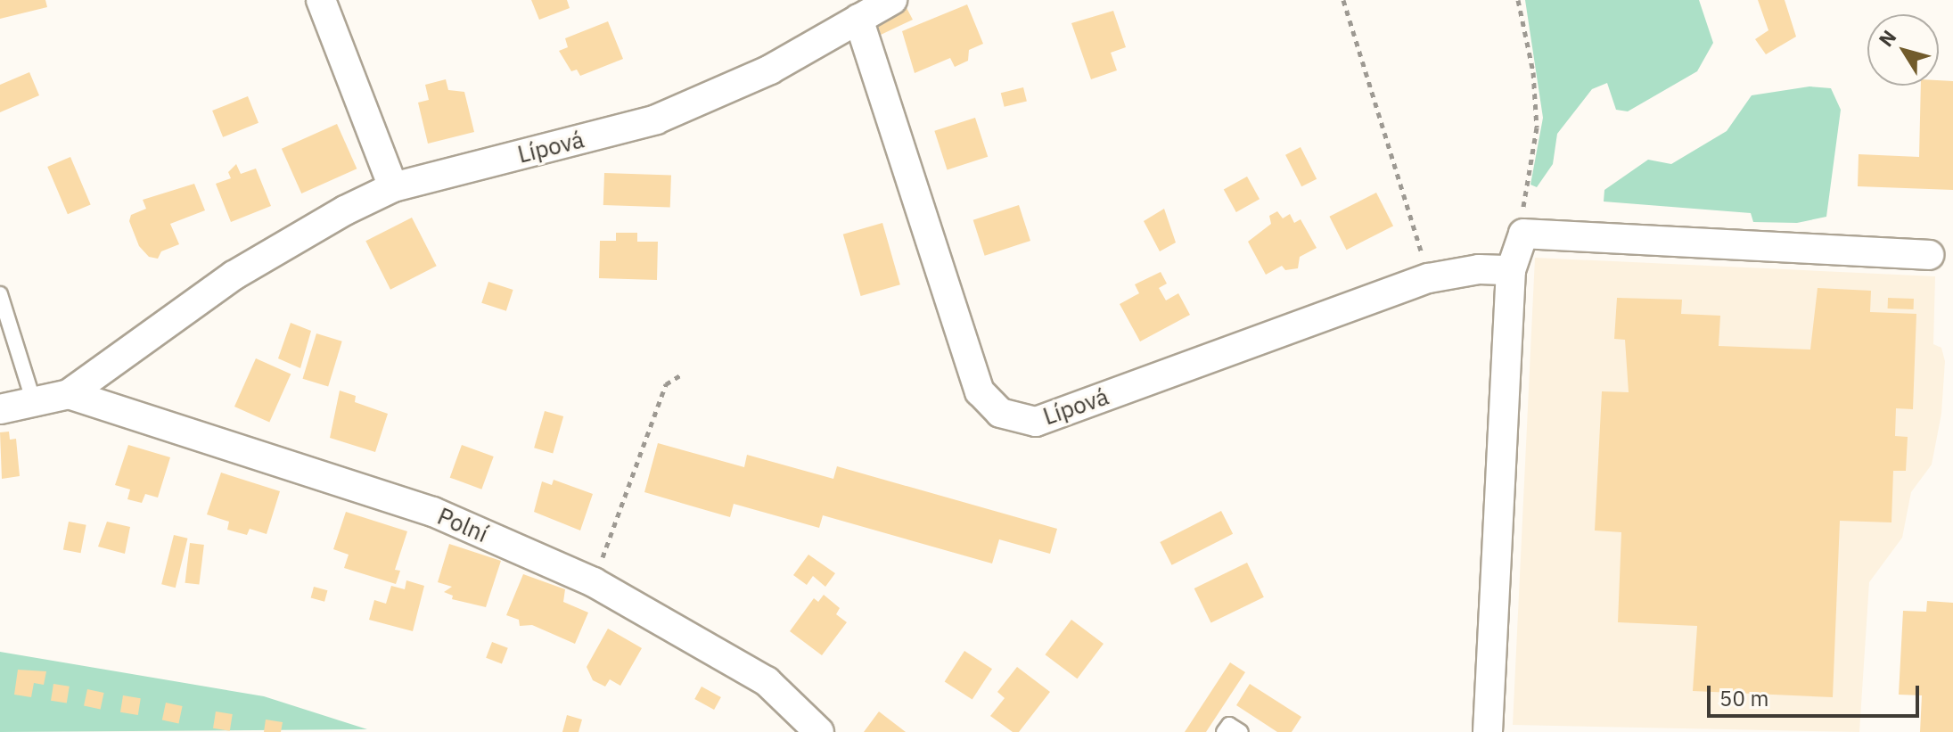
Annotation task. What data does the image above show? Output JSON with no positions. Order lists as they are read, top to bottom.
{
  "streets": {
    "street": ["Lípová", "Polní"]
  },
  "crossings": [
    ["Lípová", "Polní"]
  ],
  "scale_bar": "50 m",
  "north": "top left"
}
